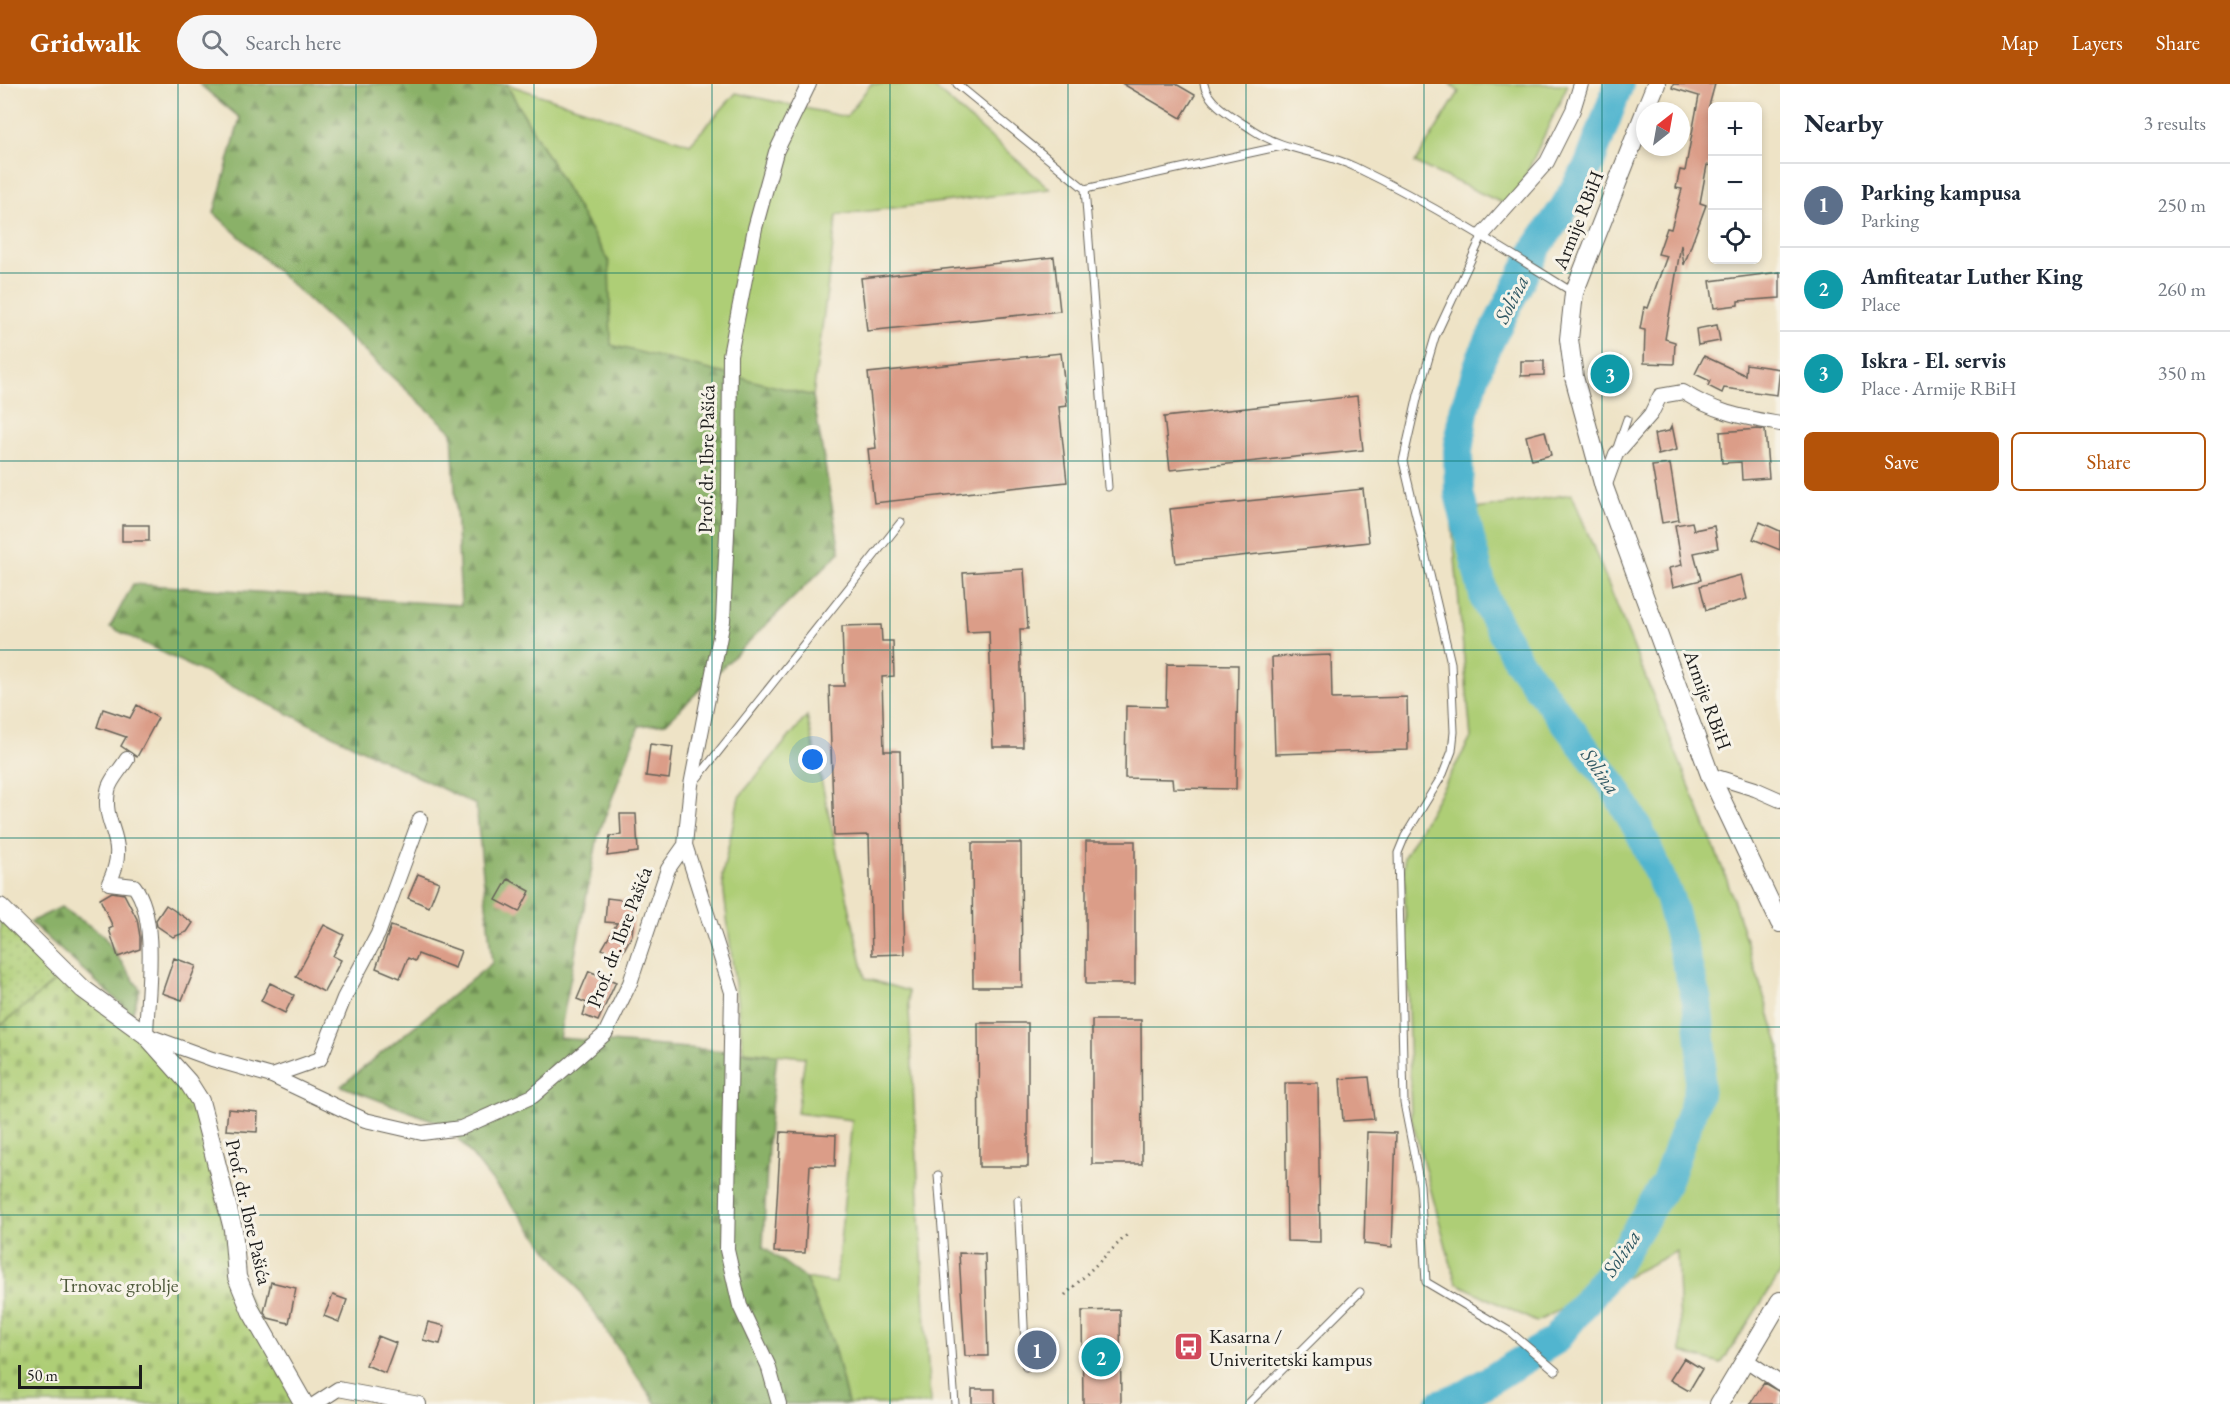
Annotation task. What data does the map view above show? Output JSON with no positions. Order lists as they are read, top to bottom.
{
  "streets": {
    "main road": ["Armije RBiH", "Prof. dr. Ibre Pašića"]
  },
  "water": ["Solina"],
  "parks": ["Trnovac groblje"],
  "places": {
    "bus stop": ["Kasarna / Univeritetski kampus"]
  },
  "scale_bar": "50 m",
  "north": "top right",
  "page": {
    "header": "Gridwalk",
    "search": "Search here",
    "nav": ["Map", "Layers", "Share"],
    "heading": ["Nearby", "3 results"],
    "map_buttons": ["+", "−"],
    "list": [
      {
        "mark": "1",
        "name": "Parking kampusa",
        "note": "Parking",
        "value": "250 m"
      },
      {
        "mark": "2",
        "name": "Amfiteatar Luther King",
        "note": "Place",
        "value": "260 m"
      },
      {
        "mark": "3",
        "name": "Iskra - El. servis",
        "note": "Place · Armije RBiH",
        "value": "350 m"
      }
    ],
    "pins": ["3", "1", "2"],
    "buttons": ["Save", "Share"],
    "scale": "50 m"
  }
}
